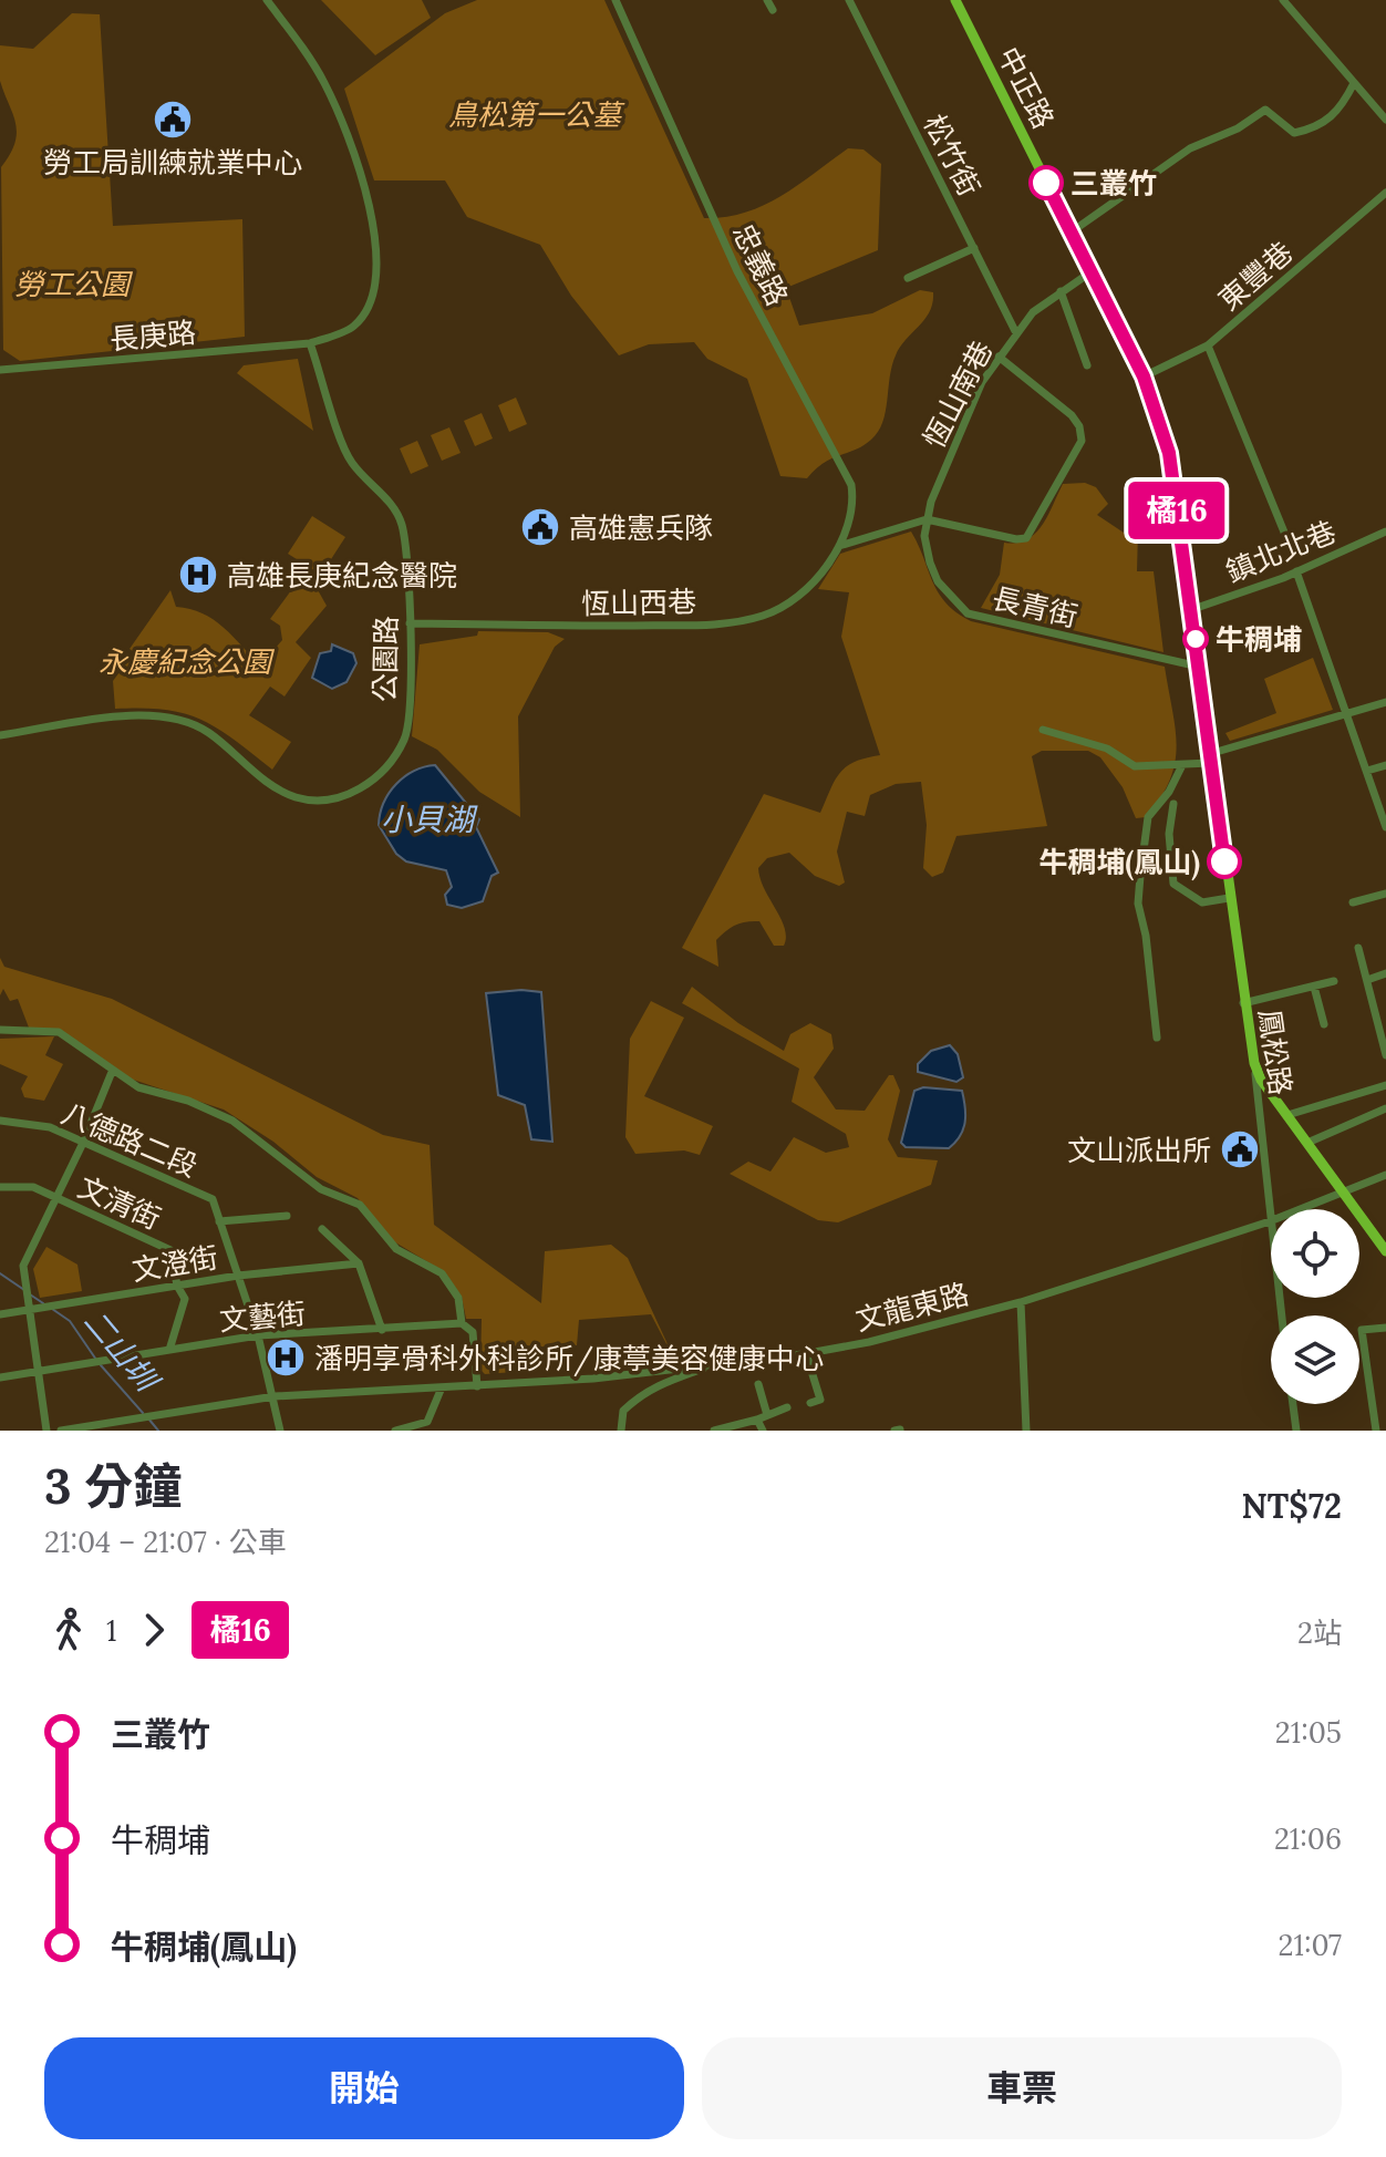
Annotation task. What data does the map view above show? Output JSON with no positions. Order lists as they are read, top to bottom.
{
  "streets": {
    "main road": ["中正路", "鳳松路"],
    "street": [
      "松竹街",
      "忠義路",
      "東豐巷",
      "長庚路",
      "恆山南巷",
      "鎮北北巷",
      "恆山西巷",
      "長青街",
      "公園路",
      "八德路二段",
      "文清街",
      "文澄街",
      "文龍東路",
      "文藝街"
    ]
  },
  "crossings": [
    ["中正路", "東豐巷"],
    ["中正路", "恆山南巷"],
    ["中正路", "鎮北北巷"],
    ["中正路", "長青街"],
    ["中正路", "鳳松路"],
    ["松竹街", "恆山南巷"],
    ["忠義路", "恆山西巷"],
    ["長庚路", "公園路"],
    ["恆山南巷", "長青街"],
    ["恆山西巷", "公園路"],
    ["鳳松路", "文龍東路"],
    ["八德路二段", "文澄街"],
    ["八德路二段", "文龍東路"],
    ["八德路二段", "文藝街"],
    ["文清街", "文澄街"],
    ["文清街", "文藝街"]
  ],
  "water": ["小貝湖", "二山圳"],
  "parks": ["鳥松第一公墓", "勞工公園", "永慶紀念公園"],
  "places": {
    "public building": ["勞工局訓練就業中心", "高雄憲兵隊", "文山派出所"],
    "other": ["三叢竹", "牛稠埔", "牛稠埔(鳳山)"],
    "hospital": ["高雄長庚紀念醫院", "潘明享骨科外科診所/康葶美容健康中心"]
  },
  "lines": ["bus line 橘16"],
  "page": {
    "on_map": "橘16",
    "heading": ["3 分鐘", "21:04 – 21:07 · 公車", "NT$72"],
    "legs": ["1", "橘16", "2站"],
    "list": [
      {
        "name": "三叢竹",
        "value": "21:05"
      },
      {
        "name": "牛稠埔",
        "value": "21:06"
      },
      {
        "name": "牛稠埔(鳳山)",
        "value": "21:07"
      }
    ],
    "buttons": ["開始", "車票"]
  }
}
